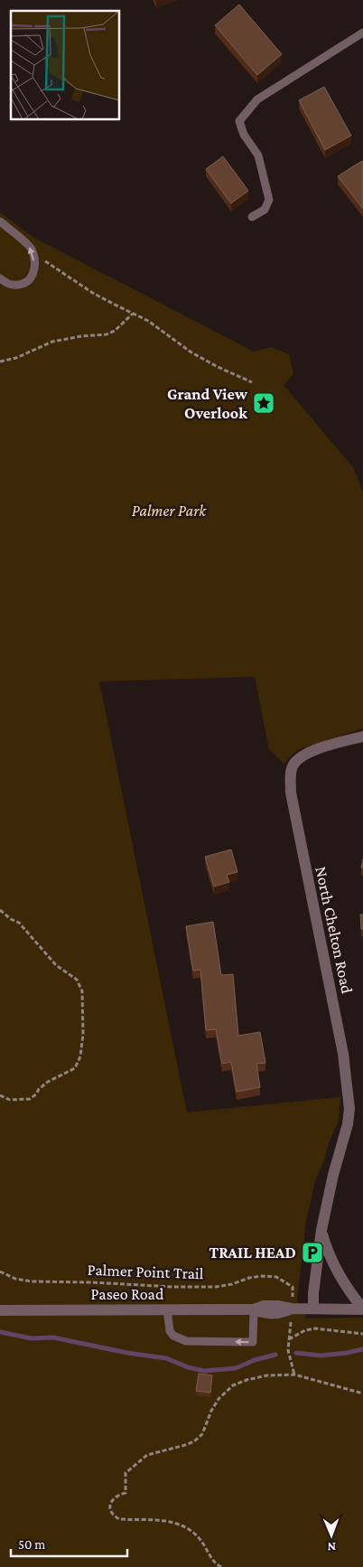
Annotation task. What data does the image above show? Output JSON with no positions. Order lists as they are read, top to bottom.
{
  "streets": {
    "street": ["North Chelton Road", "Paseo Road"],
    "path": ["Palmer Point Trail"]
  },
  "crossings": [
    ["North Chelton Road", "Paseo Road"],
    ["Palmer Point Trail", "Paseo Road"]
  ],
  "parks": ["Palmer Park"],
  "places": {
    "place": ["Grand View Overlook"],
    "parking": ["TRAIL HEAD"]
  },
  "scale_bar": "50 m",
  "north": "bottom"
}
